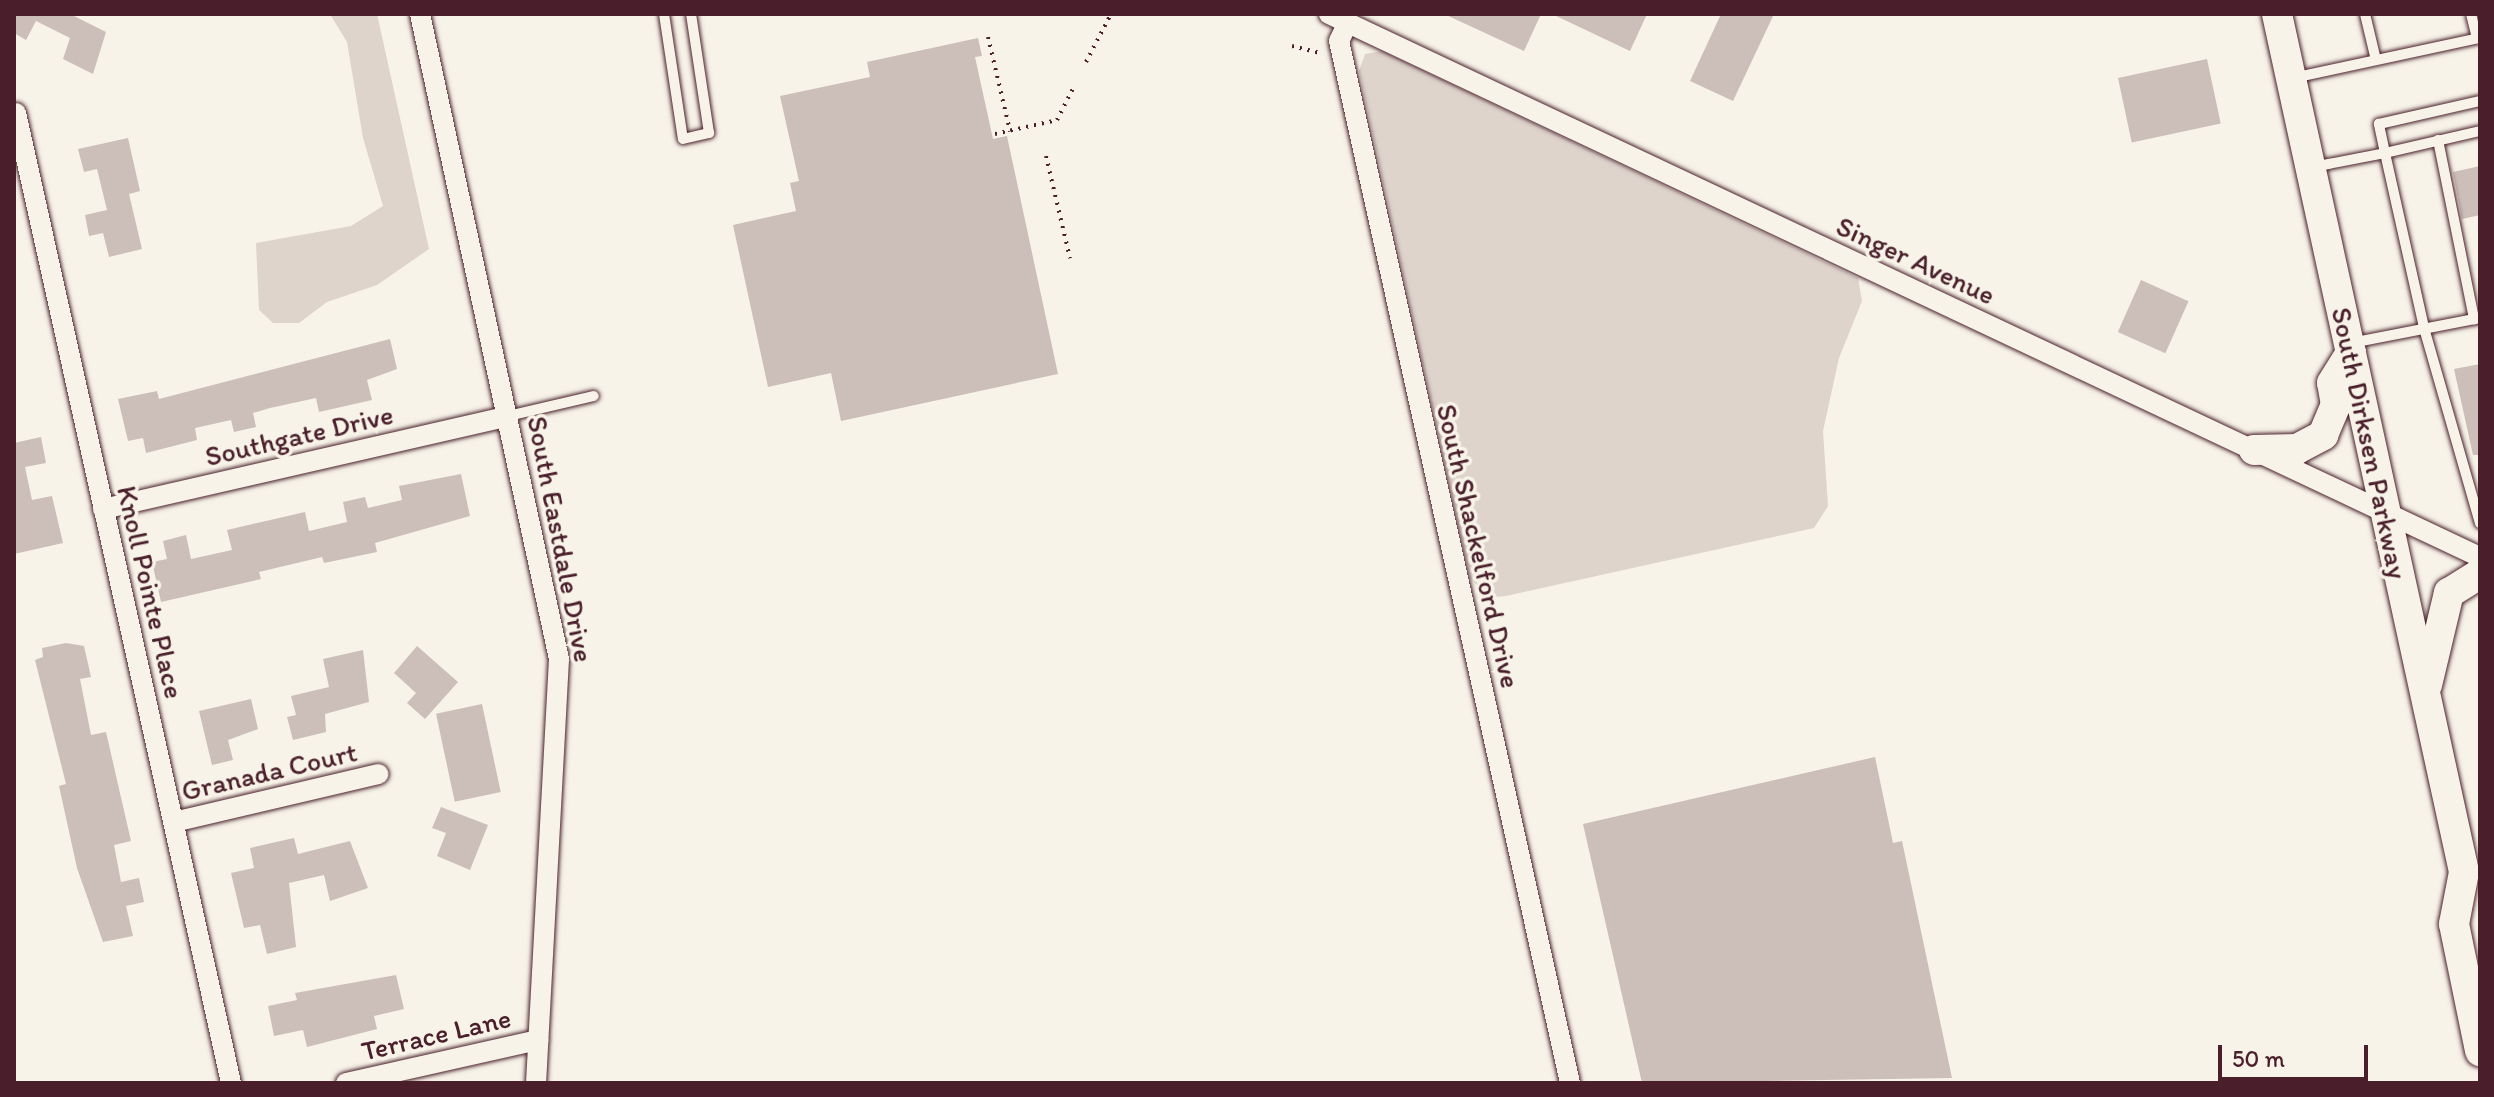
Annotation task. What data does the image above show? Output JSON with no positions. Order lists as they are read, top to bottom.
{
  "streets": {
    "main road": ["South Dirksen Parkway"],
    "street": [
      "Singer Avenue",
      "Southgate Drive",
      "South Eastdale Drive",
      "South Shackelford Drive",
      "Knoll Pointe Place",
      "Granada Court",
      "Terrace Lane"
    ]
  },
  "crossings": [
    ["Singer Avenue", "South Dirksen Parkway"],
    ["Singer Avenue", "South Shackelford Drive"],
    ["Southgate Drive", "South Eastdale Drive"],
    ["Southgate Drive", "Knoll Pointe Place"],
    ["South Eastdale Drive", "Terrace Lane"],
    ["Knoll Pointe Place", "Granada Court"]
  ],
  "scale_bar": "50 m"
}
